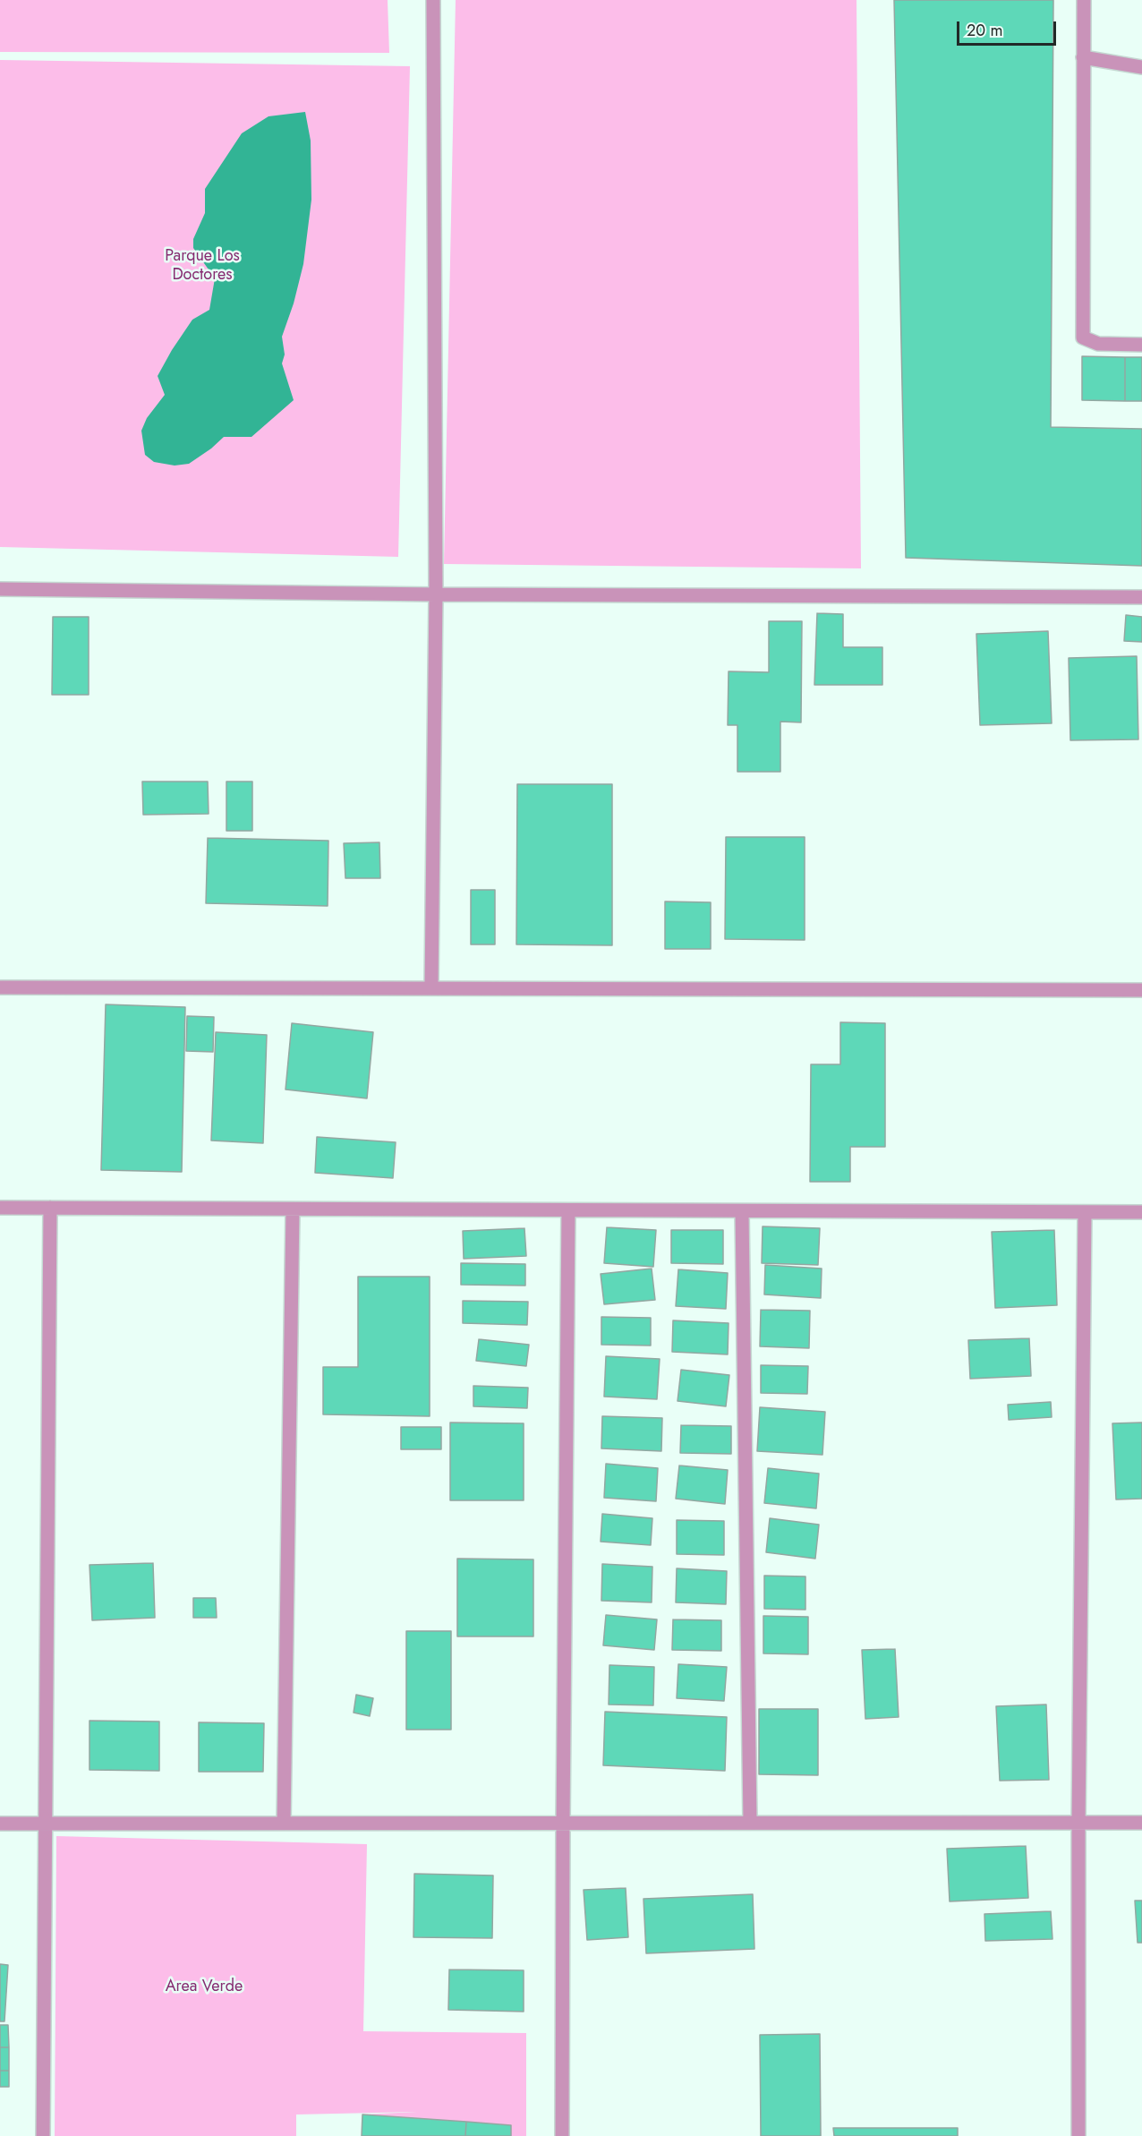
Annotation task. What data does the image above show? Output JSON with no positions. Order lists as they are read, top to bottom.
{
  "parks": ["Parque Los Doctores", "Area Verde"],
  "scale_bar": "20 m"
}
